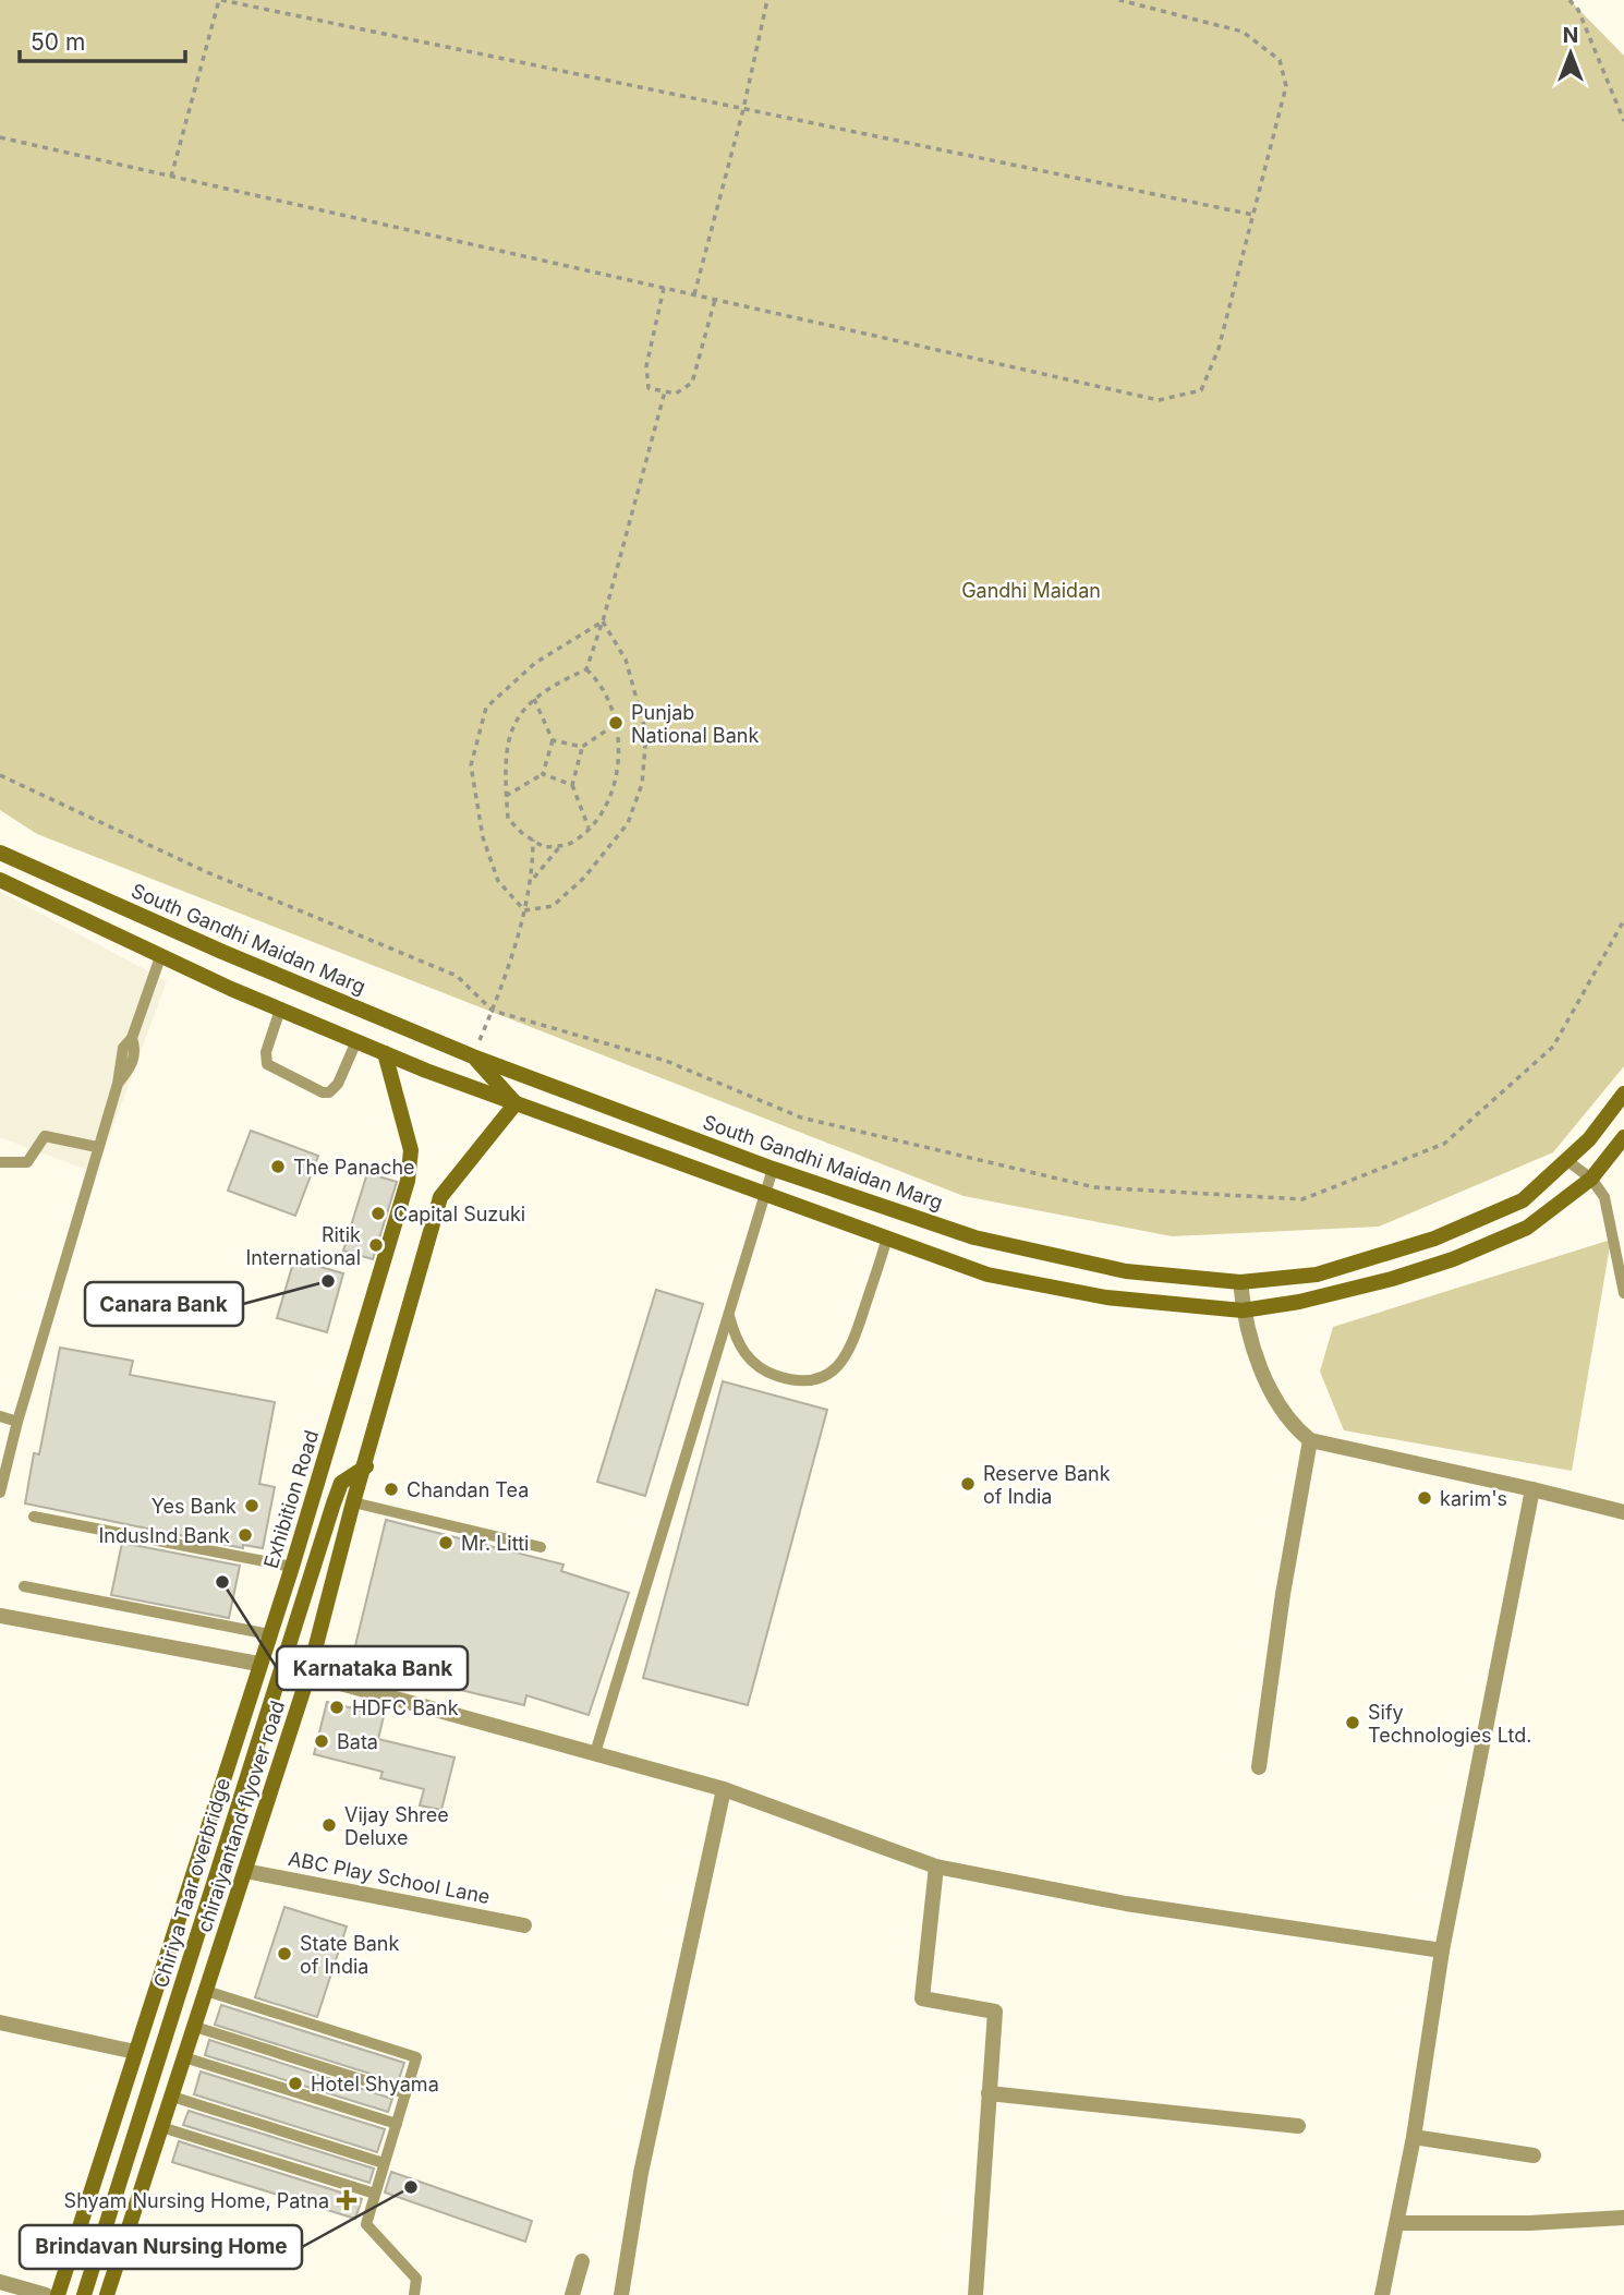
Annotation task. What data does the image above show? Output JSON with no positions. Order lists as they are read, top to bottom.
{
  "streets": {
    "main road": [
      "South Gandhi Maidan Marg",
      "Exhibition Road",
      "chiraiyantand flyover road",
      "Chiriya Taar overbridge"
    ],
    "street": ["ABC Play School Lane"]
  },
  "crossings": [
    ["chiraiyantand flyover road", "ABC Play School Lane"]
  ],
  "parks": ["Gandhi Maidan"],
  "places": {
    "other": [
      "Punjab National Bank",
      "The Panache",
      "Capital Suzuki",
      "Ritik International",
      "Canara Bank",
      "Reserve Bank of India",
      "Chandan Tea",
      "karim's",
      "Yes Bank",
      "IndusInd Bank",
      "Mr. Litti",
      "Karnataka Bank",
      "HDFC Bank",
      "Sify Technologies Ltd.",
      "Bata",
      "Vijay Shree Deluxe",
      "State Bank of India",
      "Hotel Shyama",
      "Brindavan Nursing Home"
    ],
    "health": ["Shyam Nursing Home, Patna"]
  },
  "scale_bar": "50 m",
  "north": "top"
}
